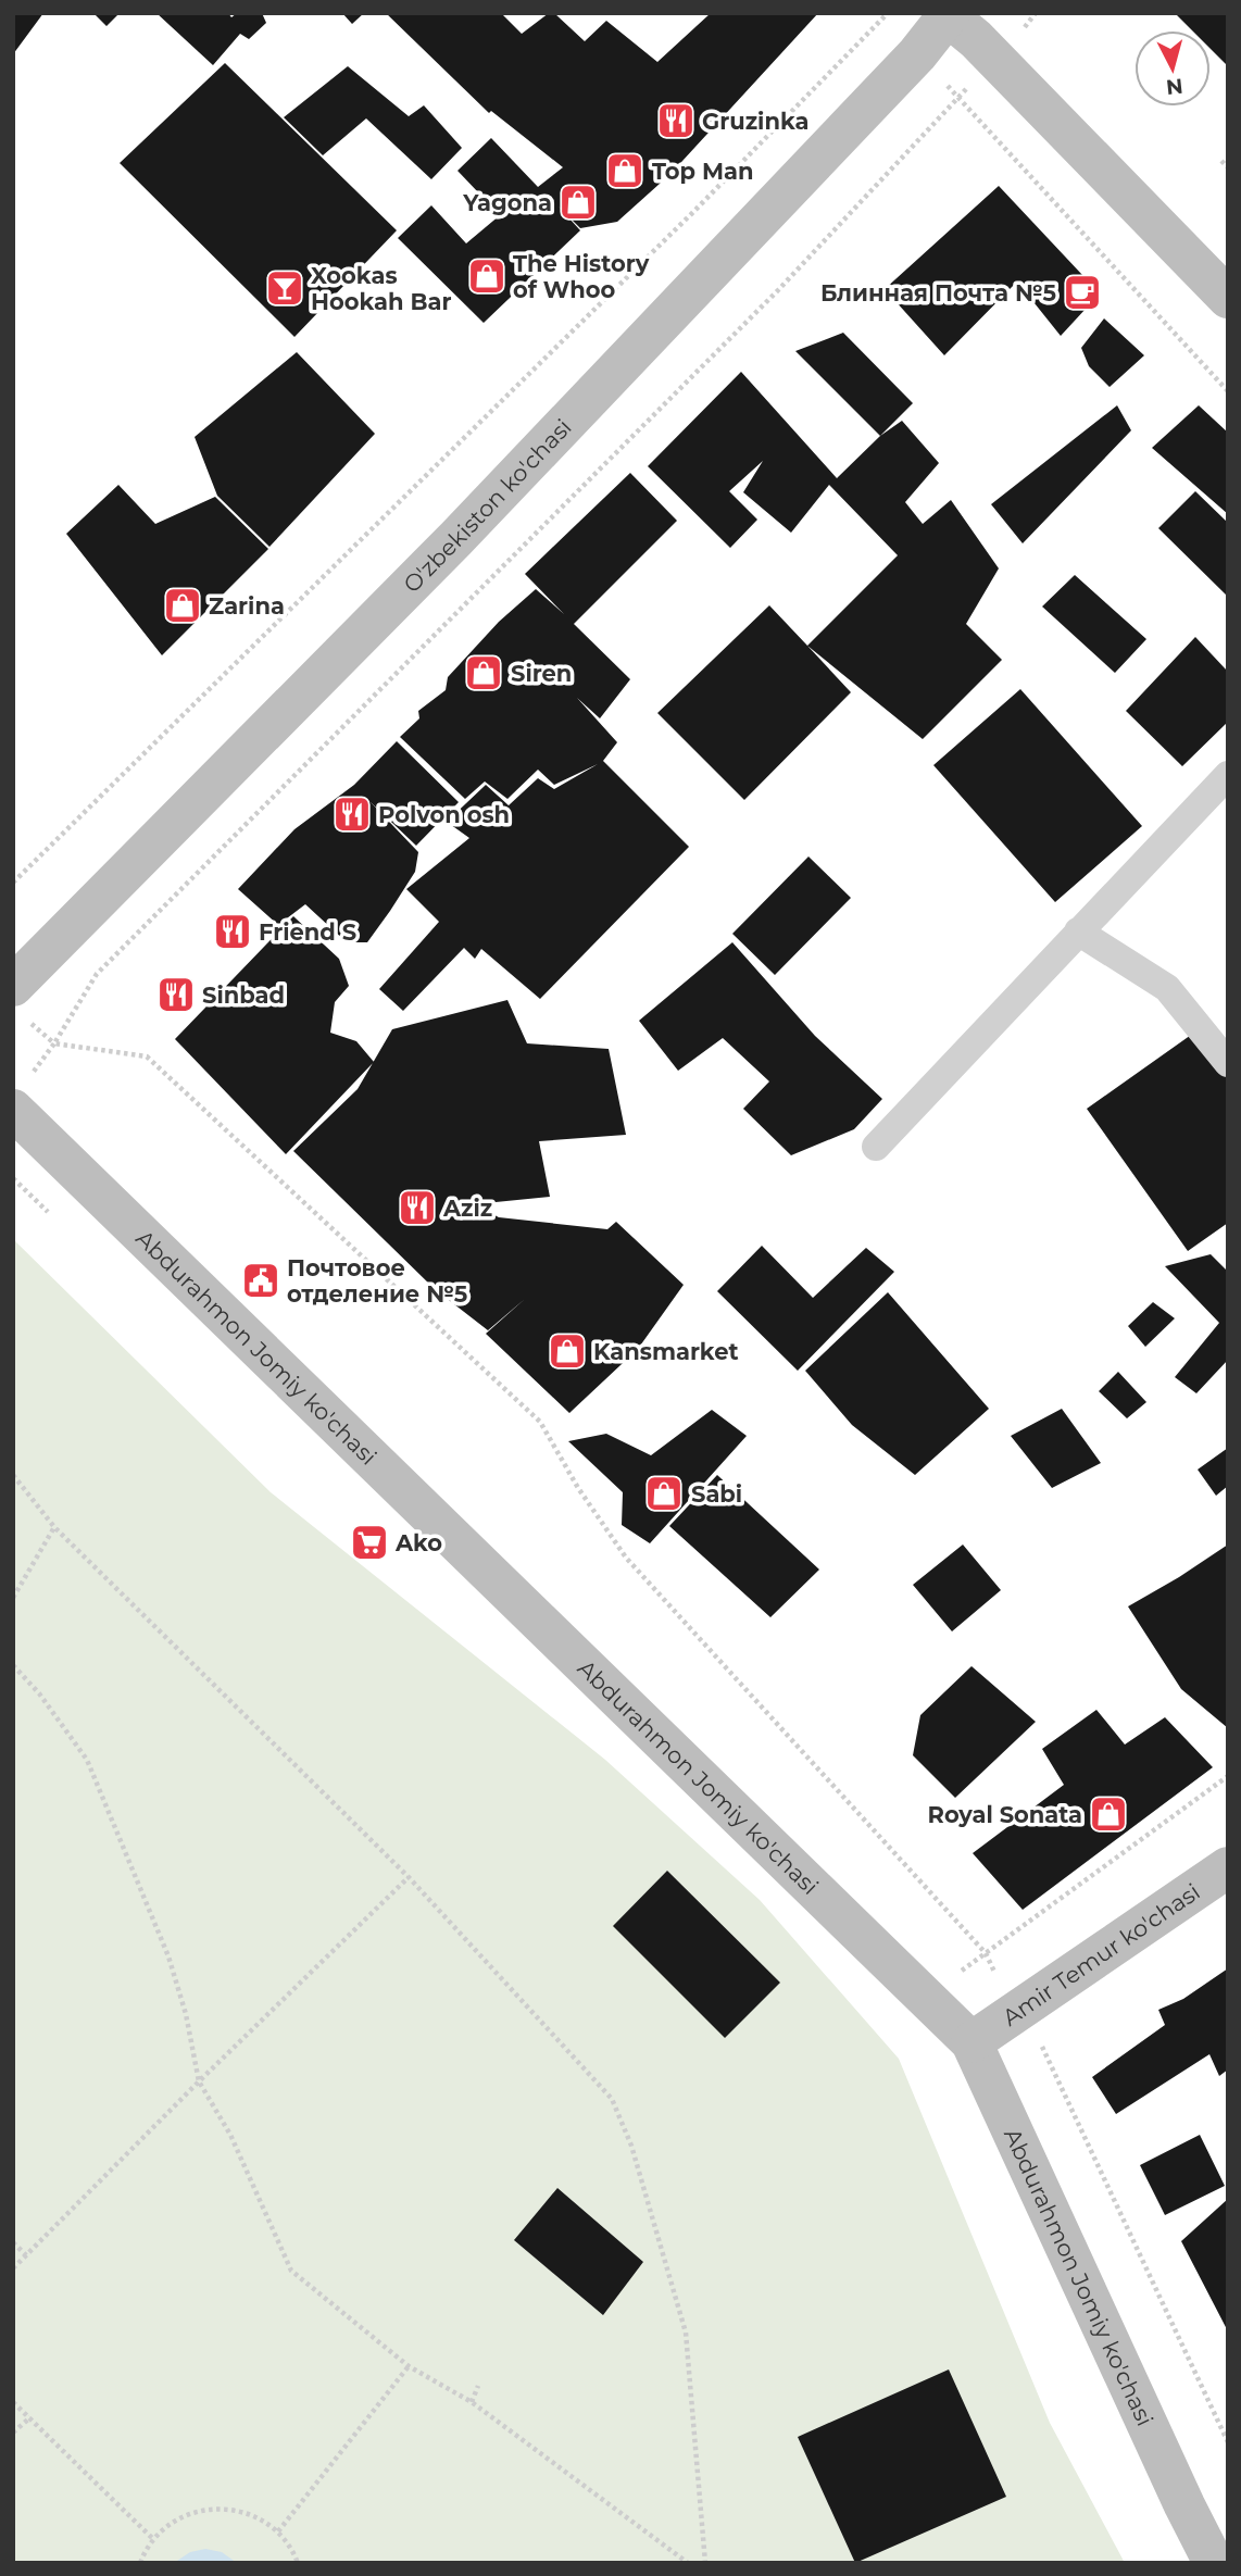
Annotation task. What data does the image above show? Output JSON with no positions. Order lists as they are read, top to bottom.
{
  "streets": {
    "main road": ["O'zbekiston ko'chasi", "Abdurahmon Jomiy ko'chasi", "Amir Temur ko'chasi"]
  },
  "crossings": [
    ["Abdurahmon Jomiy ko'chasi", "Amir Temur ko'chasi"]
  ],
  "places": {
    "restaurant": [
      "Gruzinka",
      "Polvon osh",
      "Friend S",
      "Sinbad",
      "Aziz"
    ],
    "shop": [
      "Top Man",
      "Yagona",
      "The History of Whoo",
      "Zarina",
      "Siren",
      "Kansmarket",
      "Sabi",
      "Royal Sonata"
    ],
    "bar": ["Xookas Hookah Bar"],
    "cafe": ["Блинная Почта №5"],
    "public building": ["Почтовое отделение №5"],
    "supermarket": ["Ako"]
  },
  "north": "bottom"
}
